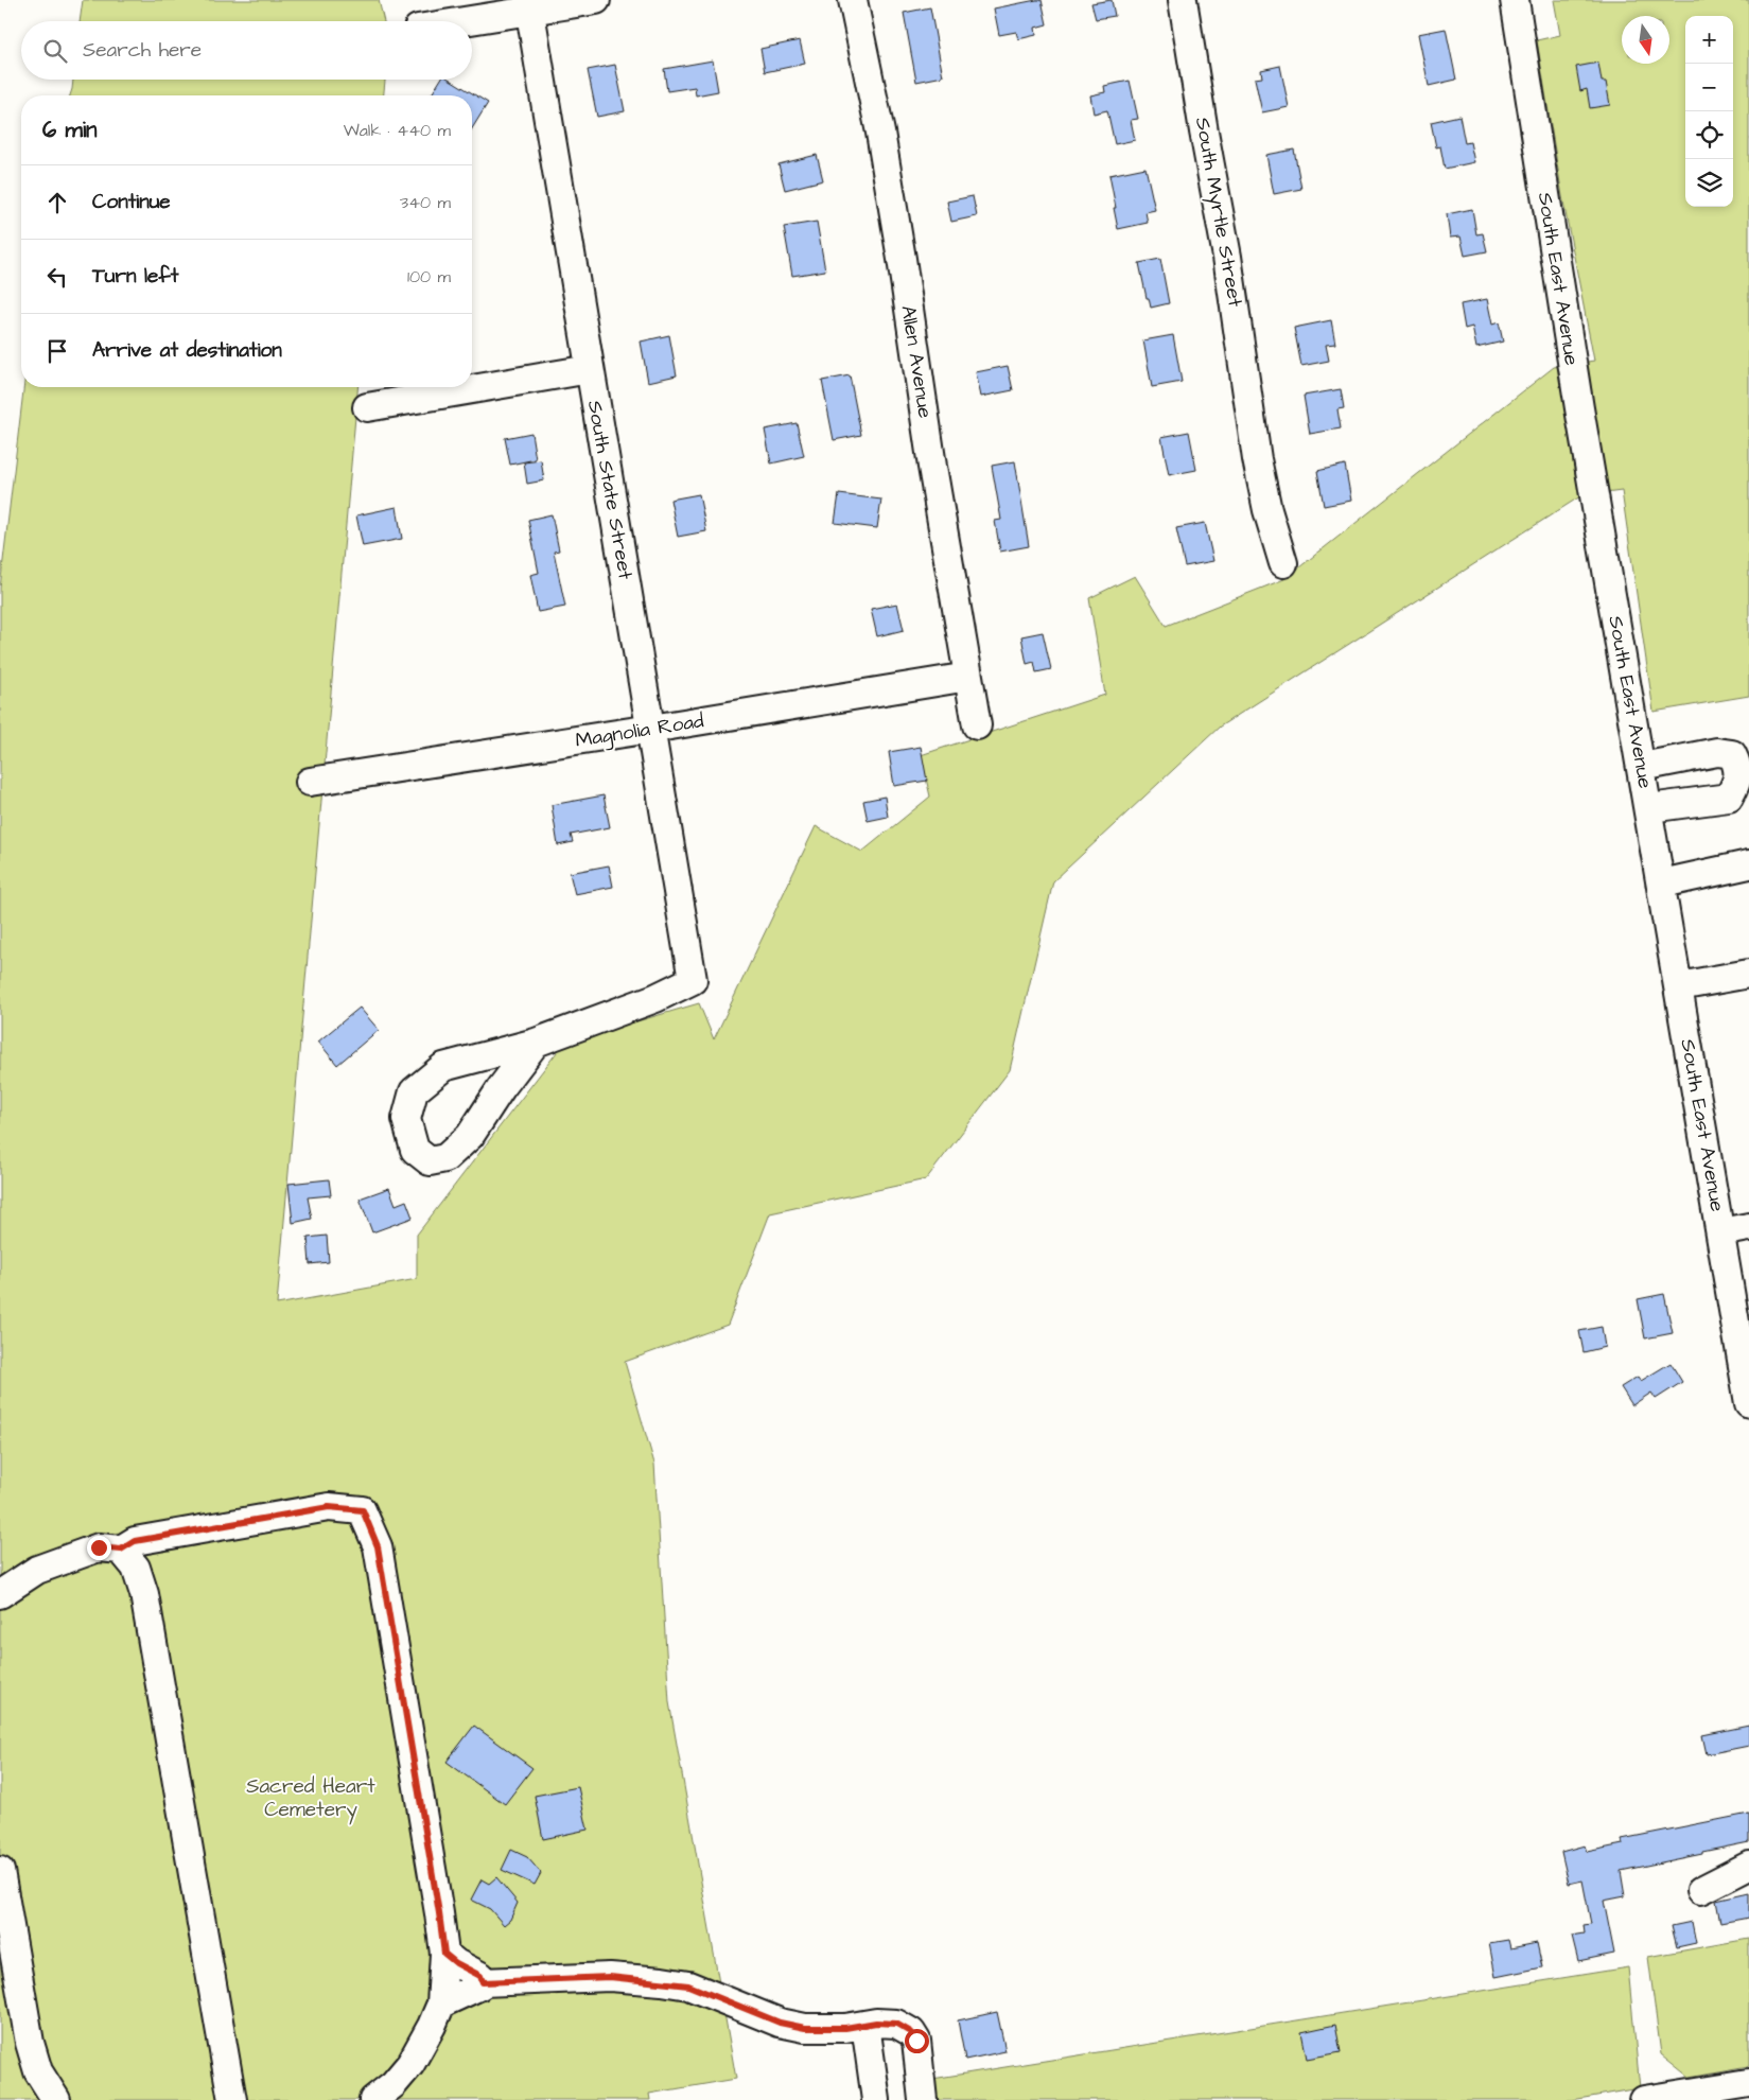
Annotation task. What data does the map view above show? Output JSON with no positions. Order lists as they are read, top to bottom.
{
  "streets": {
    "street": [
      "South Myrtle Street",
      "South East Avenue",
      "Allen Avenue",
      "South State Street",
      "Magnolia Road"
    ]
  },
  "crossings": [
    ["Allen Avenue", "Magnolia Road"],
    ["South State Street", "Magnolia Road"]
  ],
  "parks": ["Sacred Heart Cemetery"],
  "north": "bottom",
  "page": {
    "map_buttons": ["+", "−"],
    "search": "Search here",
    "heading": ["6 min", "Walk · 440 m"],
    "list": [
      ["Continue", "340 m"],
      ["Turn left", "100 m"],
      "Arrive at destination"
    ]
  }
}
